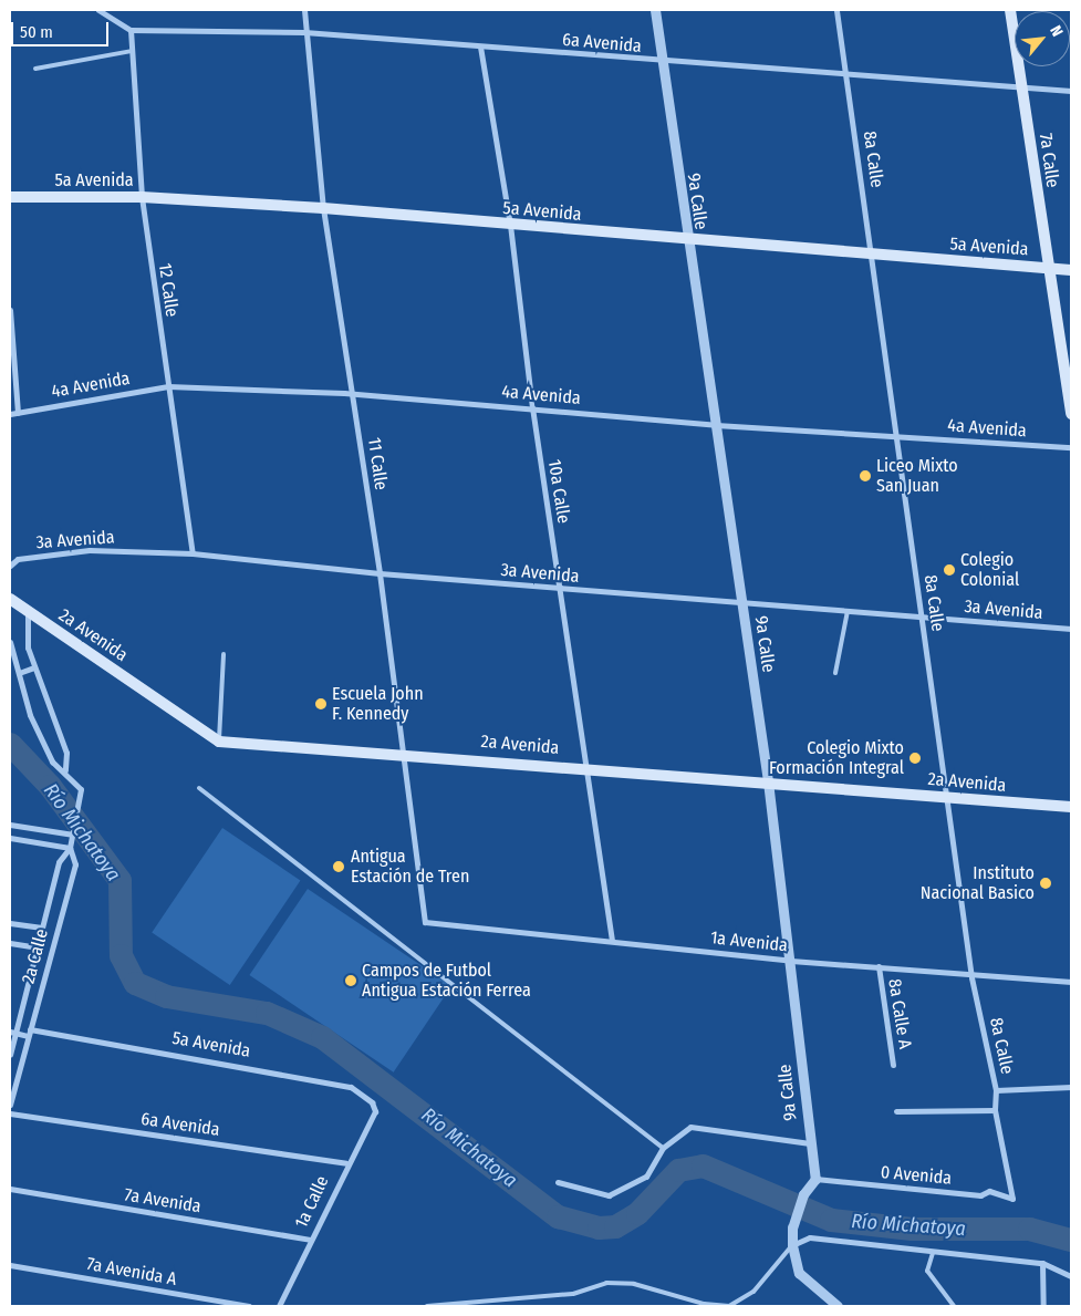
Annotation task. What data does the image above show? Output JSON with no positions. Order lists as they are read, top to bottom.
{
  "streets": {
    "main road": ["7a Calle", "5a Avenida", "2a Avenida"],
    "street": [
      "6a Avenida",
      "8a Calle",
      "9a Calle",
      "12 Calle",
      "4a Avenida",
      "11 Calle",
      "10a Calle",
      "3a Avenida",
      "1a Avenida",
      "2a Calle",
      "8a Calle A",
      "0 Avenida",
      "7a Avenida",
      "1a Calle",
      "7a Avenida A"
    ]
  },
  "crossings": [
    ["6a Avenida", "8a Calle"],
    ["6a Avenida", "7a Calle"],
    ["6a Avenida", "9a Calle"],
    ["6a Avenida", "12 Calle"],
    ["6a Avenida", "11 Calle"],
    ["6a Avenida", "10a Calle"],
    ["6a Avenida", "1a Calle"],
    ["8a Calle", "5a Avenida"],
    ["8a Calle", "4a Avenida"],
    ["8a Calle", "3a Avenida"],
    ["8a Calle", "2a Avenida"],
    ["8a Calle", "1a Avenida"],
    ["8a Calle", "0 Avenida"],
    ["7a Calle", "5a Avenida"],
    ["5a Avenida", "9a Calle"],
    ["5a Avenida", "12 Calle"],
    ["5a Avenida", "11 Calle"],
    ["5a Avenida", "10a Calle"],
    ["5a Avenida", "2a Calle"],
    ["5a Avenida", "1a Calle"],
    ["9a Calle", "4a Avenida"],
    ["9a Calle", "3a Avenida"],
    ["9a Calle", "2a Avenida"],
    ["9a Calle", "1a Avenida"],
    ["9a Calle", "0 Avenida"],
    ["12 Calle", "4a Avenida"],
    ["12 Calle", "3a Avenida"],
    ["4a Avenida", "11 Calle"],
    ["4a Avenida", "10a Calle"],
    ["11 Calle", "3a Avenida"],
    ["11 Calle", "2a Avenida"],
    ["11 Calle", "1a Avenida"],
    ["10a Calle", "3a Avenida"],
    ["10a Calle", "2a Avenida"],
    ["10a Calle", "1a Avenida"],
    ["1a Avenida", "8a Calle A"],
    ["7a Avenida", "1a Calle"]
  ],
  "water": ["Río Michatoya"],
  "places": [
    "Liceo Mixto San Juan",
    "Colegio Colonial",
    "Escuela John F. Kennedy",
    "Colegio Mixto Formación Integral",
    "Antigua Estación de Tren",
    "Instituto Nacional Basico",
    "Campos de Futbol Antigua Estación Ferrea"
  ],
  "scale_bar": "50 m",
  "north": "top right"
}
